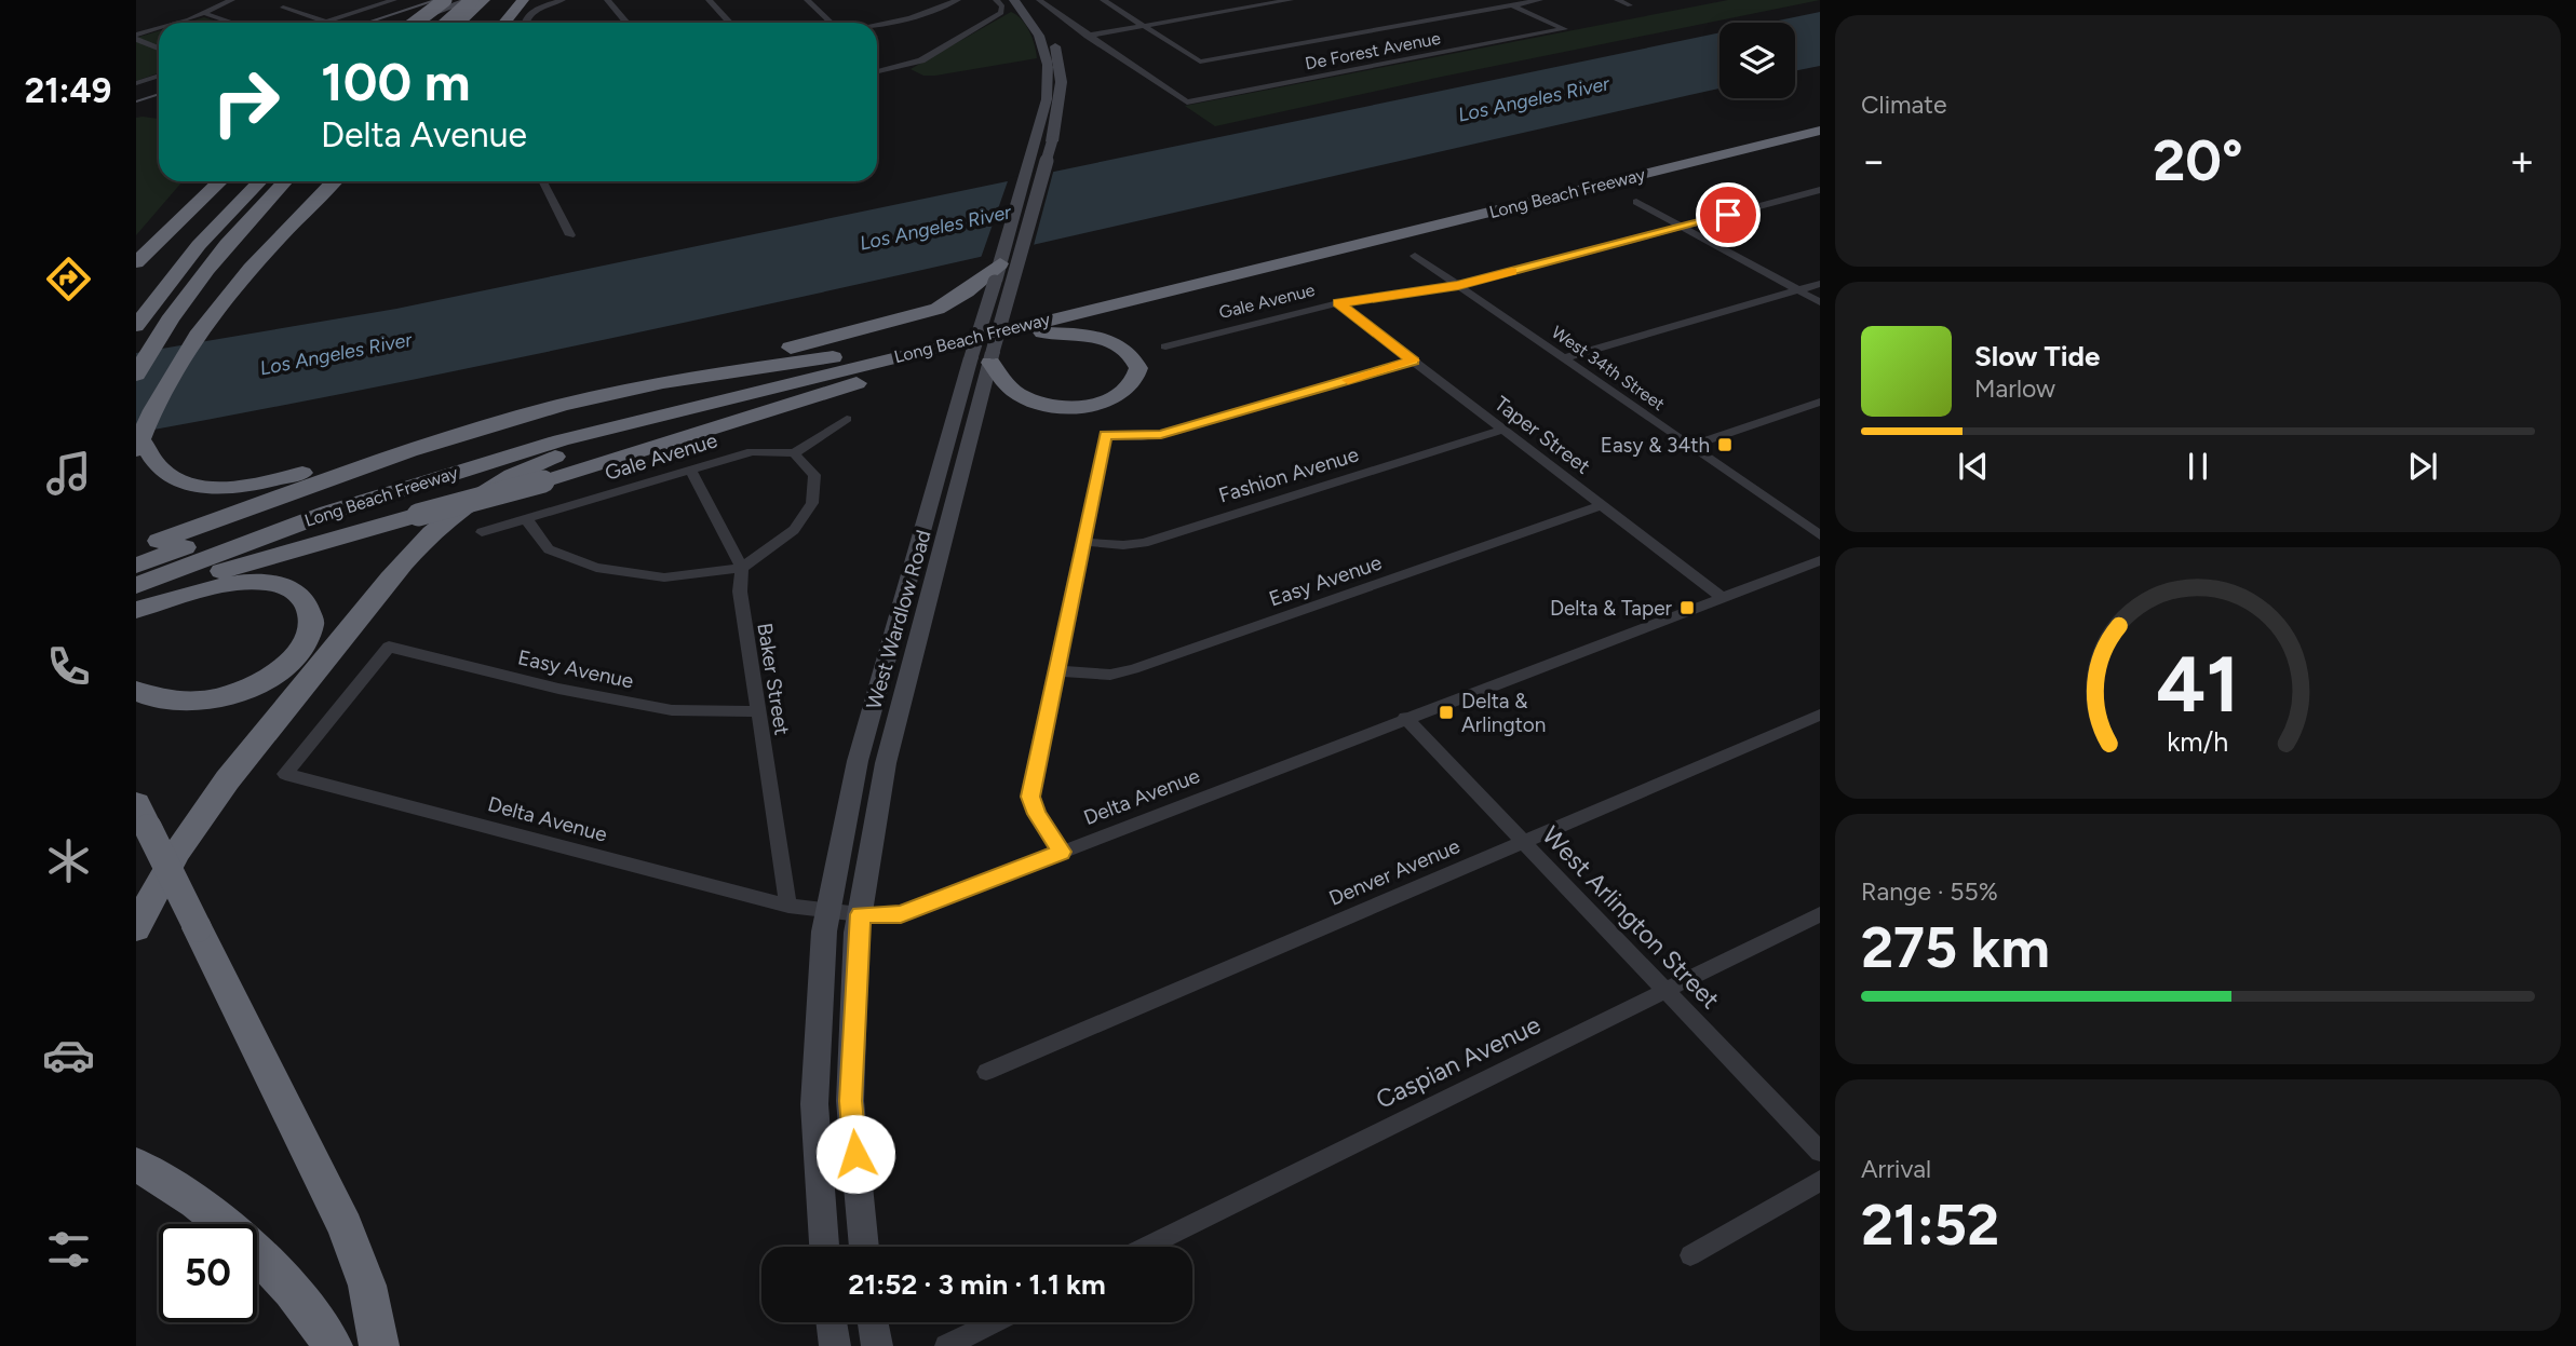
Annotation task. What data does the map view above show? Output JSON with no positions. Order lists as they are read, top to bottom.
{
  "streets": {
    "highway": ["Long Beach Freeway"],
    "main road": ["West Wardlow Road"],
    "street": [
      "De Forest Avenue",
      "Gale Avenue",
      "West 34th Street",
      "Taper Street",
      "Fashion Avenue",
      "Easy Avenue",
      "Baker Street",
      "Delta Avenue",
      "Denver Avenue",
      "West Arlington Street",
      "Caspian Avenue"
    ]
  },
  "crossings": [
    ["Gale Avenue", "West 34th Street"],
    ["Gale Avenue", "Taper Street"],
    ["Gale Avenue", "Baker Street"],
    ["Taper Street", "Fashion Avenue"],
    ["Taper Street", "Easy Avenue"],
    ["Taper Street", "Delta Avenue"],
    ["Easy Avenue", "Baker Street"],
    ["Easy Avenue", "Delta Avenue"],
    ["West Wardlow Road", "Delta Avenue"],
    ["Baker Street", "Delta Avenue"],
    ["Delta Avenue", "West Arlington Street"],
    ["Denver Avenue", "West Arlington Street"],
    ["West Arlington Street", "Caspian Avenue"]
  ],
  "water": ["Los Angeles River"],
  "places": {
    "transit": ["Easy & 34th", "Delta & Taper", "Delta & Arlington"]
  },
  "page": {
    "tabs": "21:49",
    "tile": [
      "Climate",
      ["Range · 55%", "275 km"],
      ["Arrival", "21:52"]
    ],
    "turn": ["100 m", "Delta Avenue"],
    "heat": ["−", "20°", "+"],
    "song": ["Slow Tide", "Marlow"],
    "limit": "50",
    "trip": "21:52 · 3 min · 1.1 km",
    "gauge": ["41", "km/h"]
  }
}
